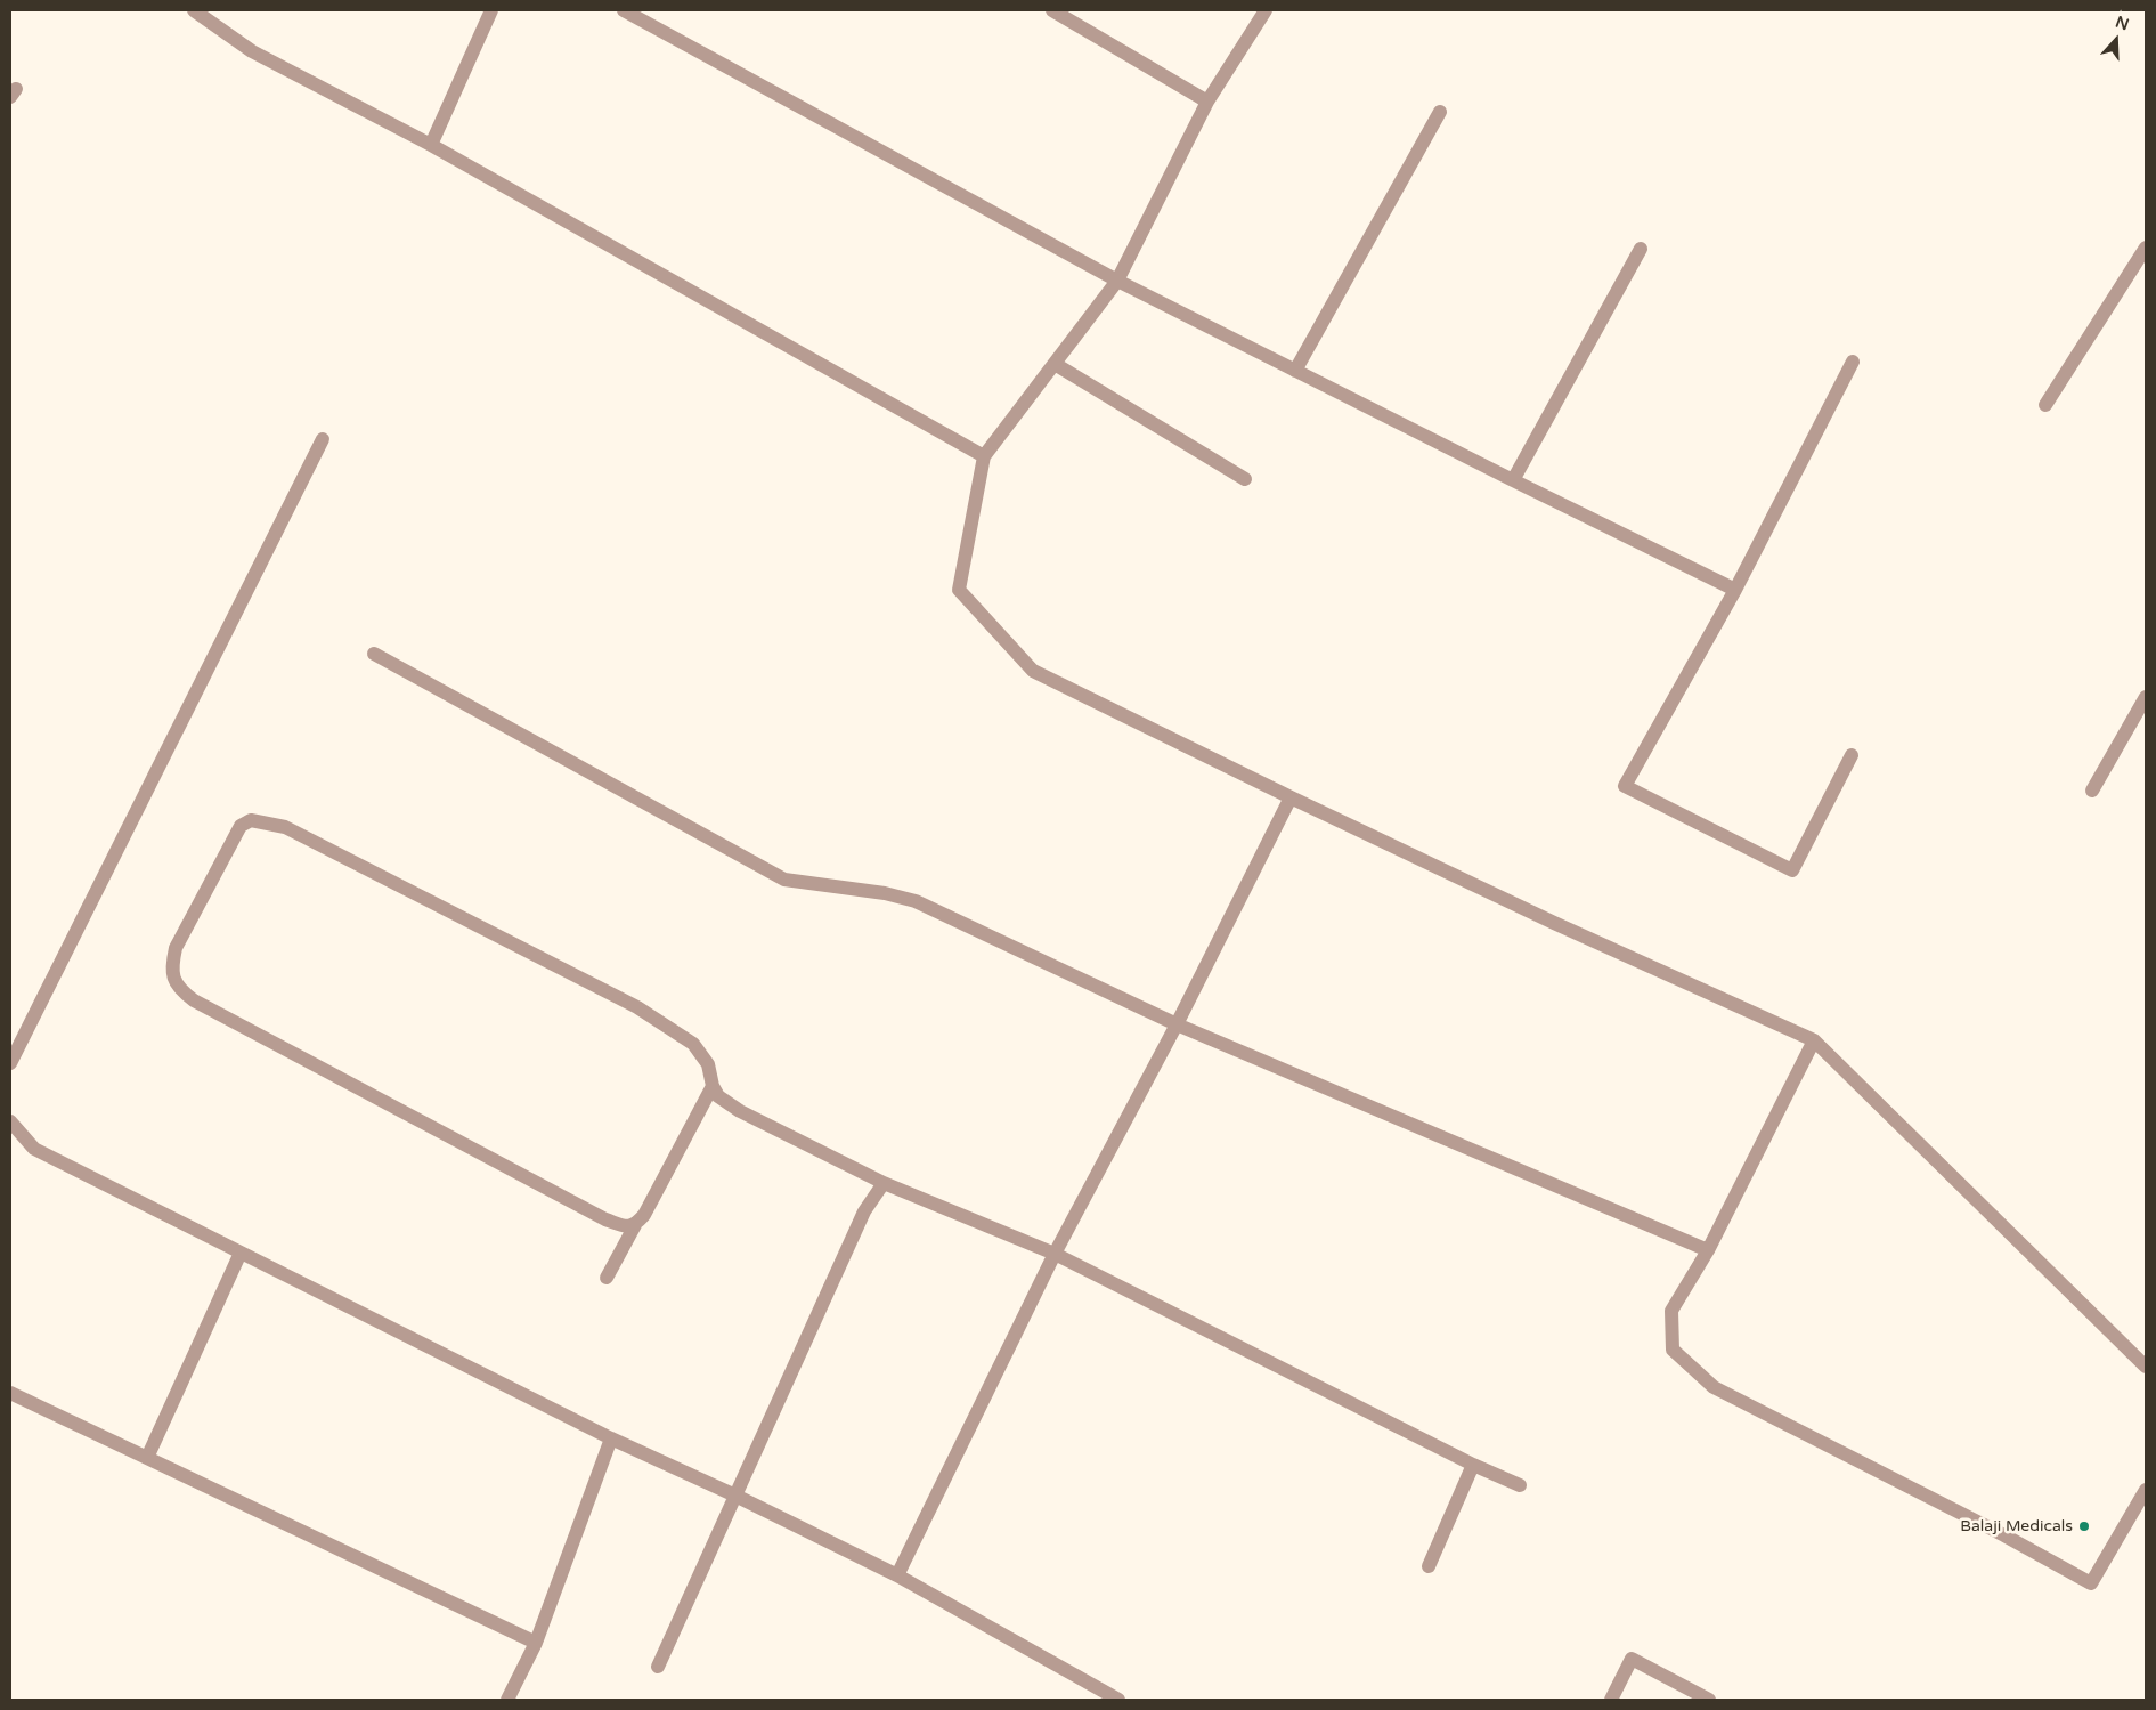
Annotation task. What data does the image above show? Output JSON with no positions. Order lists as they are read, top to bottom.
{
  "places": ["Balaji Medicals"],
  "north": "top"
}
